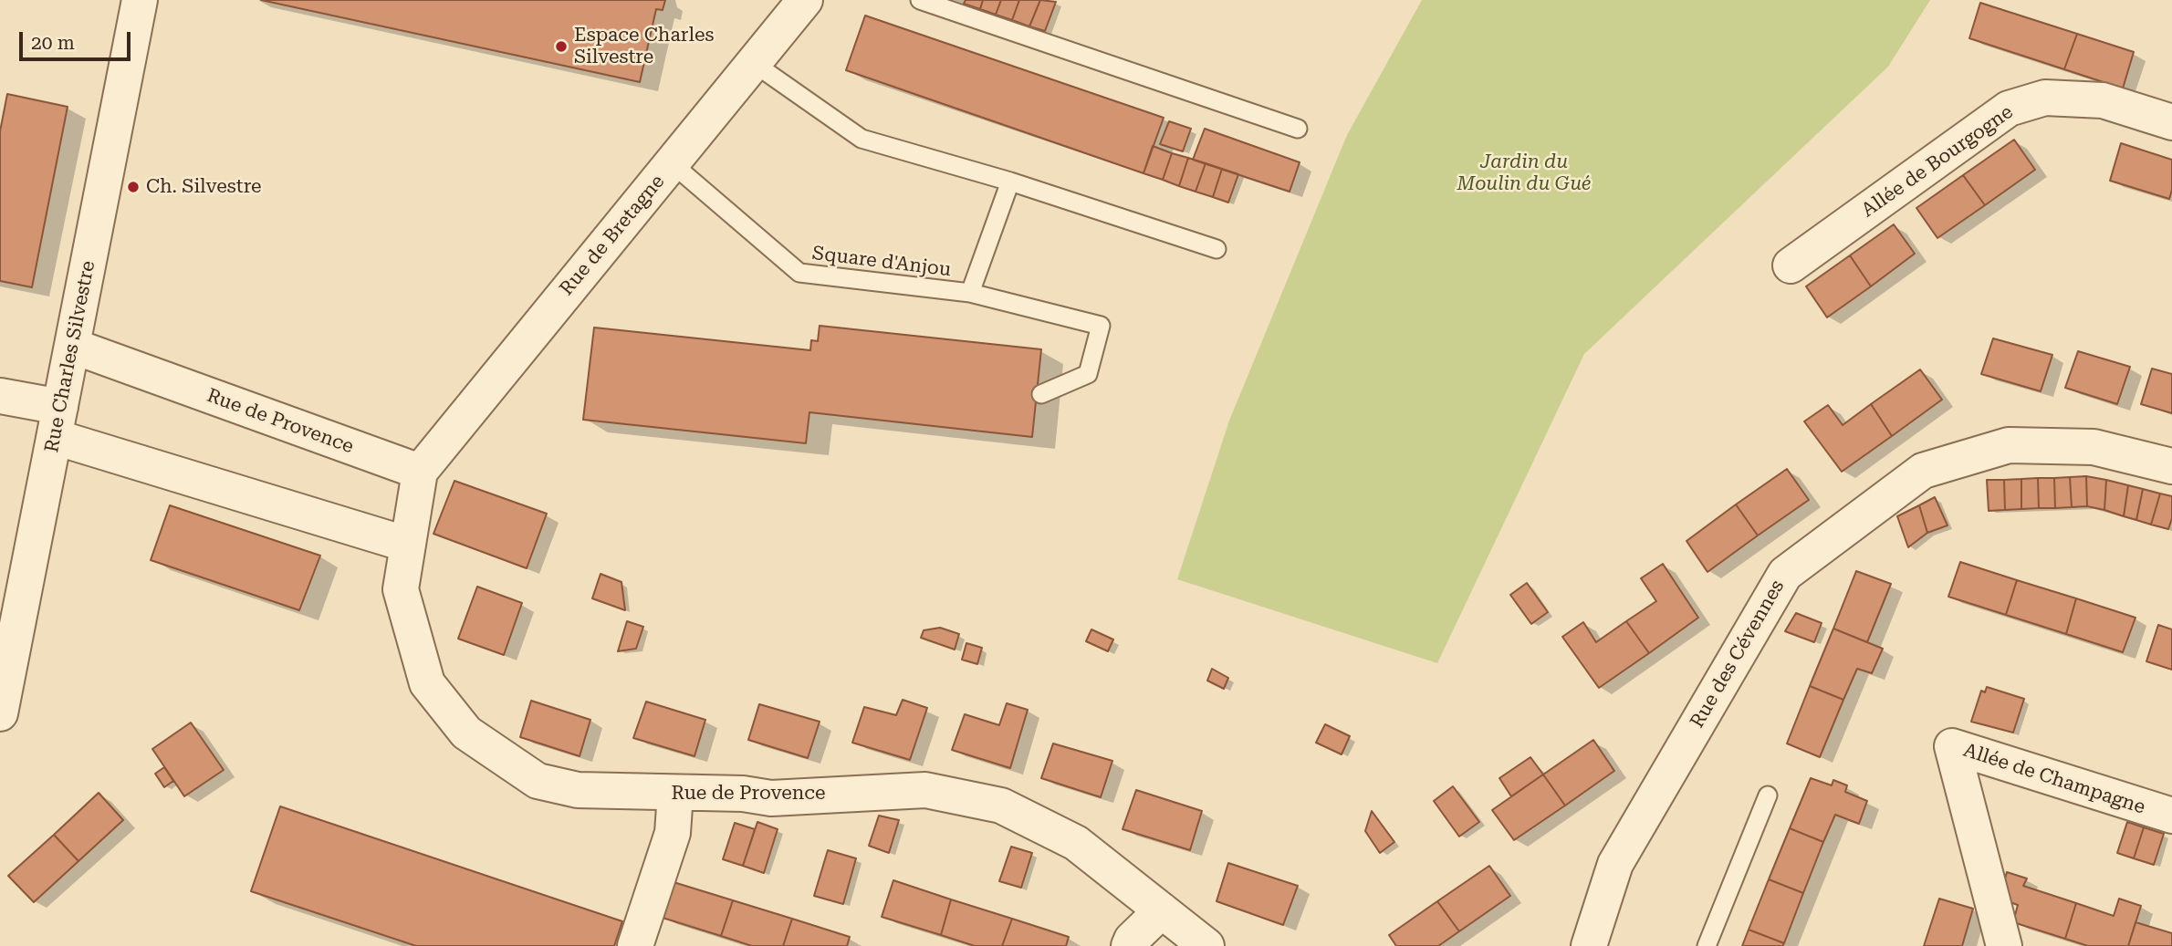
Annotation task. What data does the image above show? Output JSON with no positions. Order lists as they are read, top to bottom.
{
  "streets": {
    "street": [
      "Allée de Bourgogne",
      "Rue de Bretagne",
      "Rue Charles Silvestre",
      "Rue de Provence",
      "Rue des Cévennes",
      "Allée de Champagne"
    ],
    "lane": ["Square d'Anjou"]
  },
  "crossings": [
    ["Rue de Bretagne", "Square d'Anjou"],
    ["Rue de Bretagne", "Rue de Provence"],
    ["Rue Charles Silvestre", "Rue de Provence"]
  ],
  "parks": ["Jardin du Moulin du Gué"],
  "places": ["Espace Charles Silvestre", "Ch. Silvestre"],
  "scale_bar": "20 m"
}
